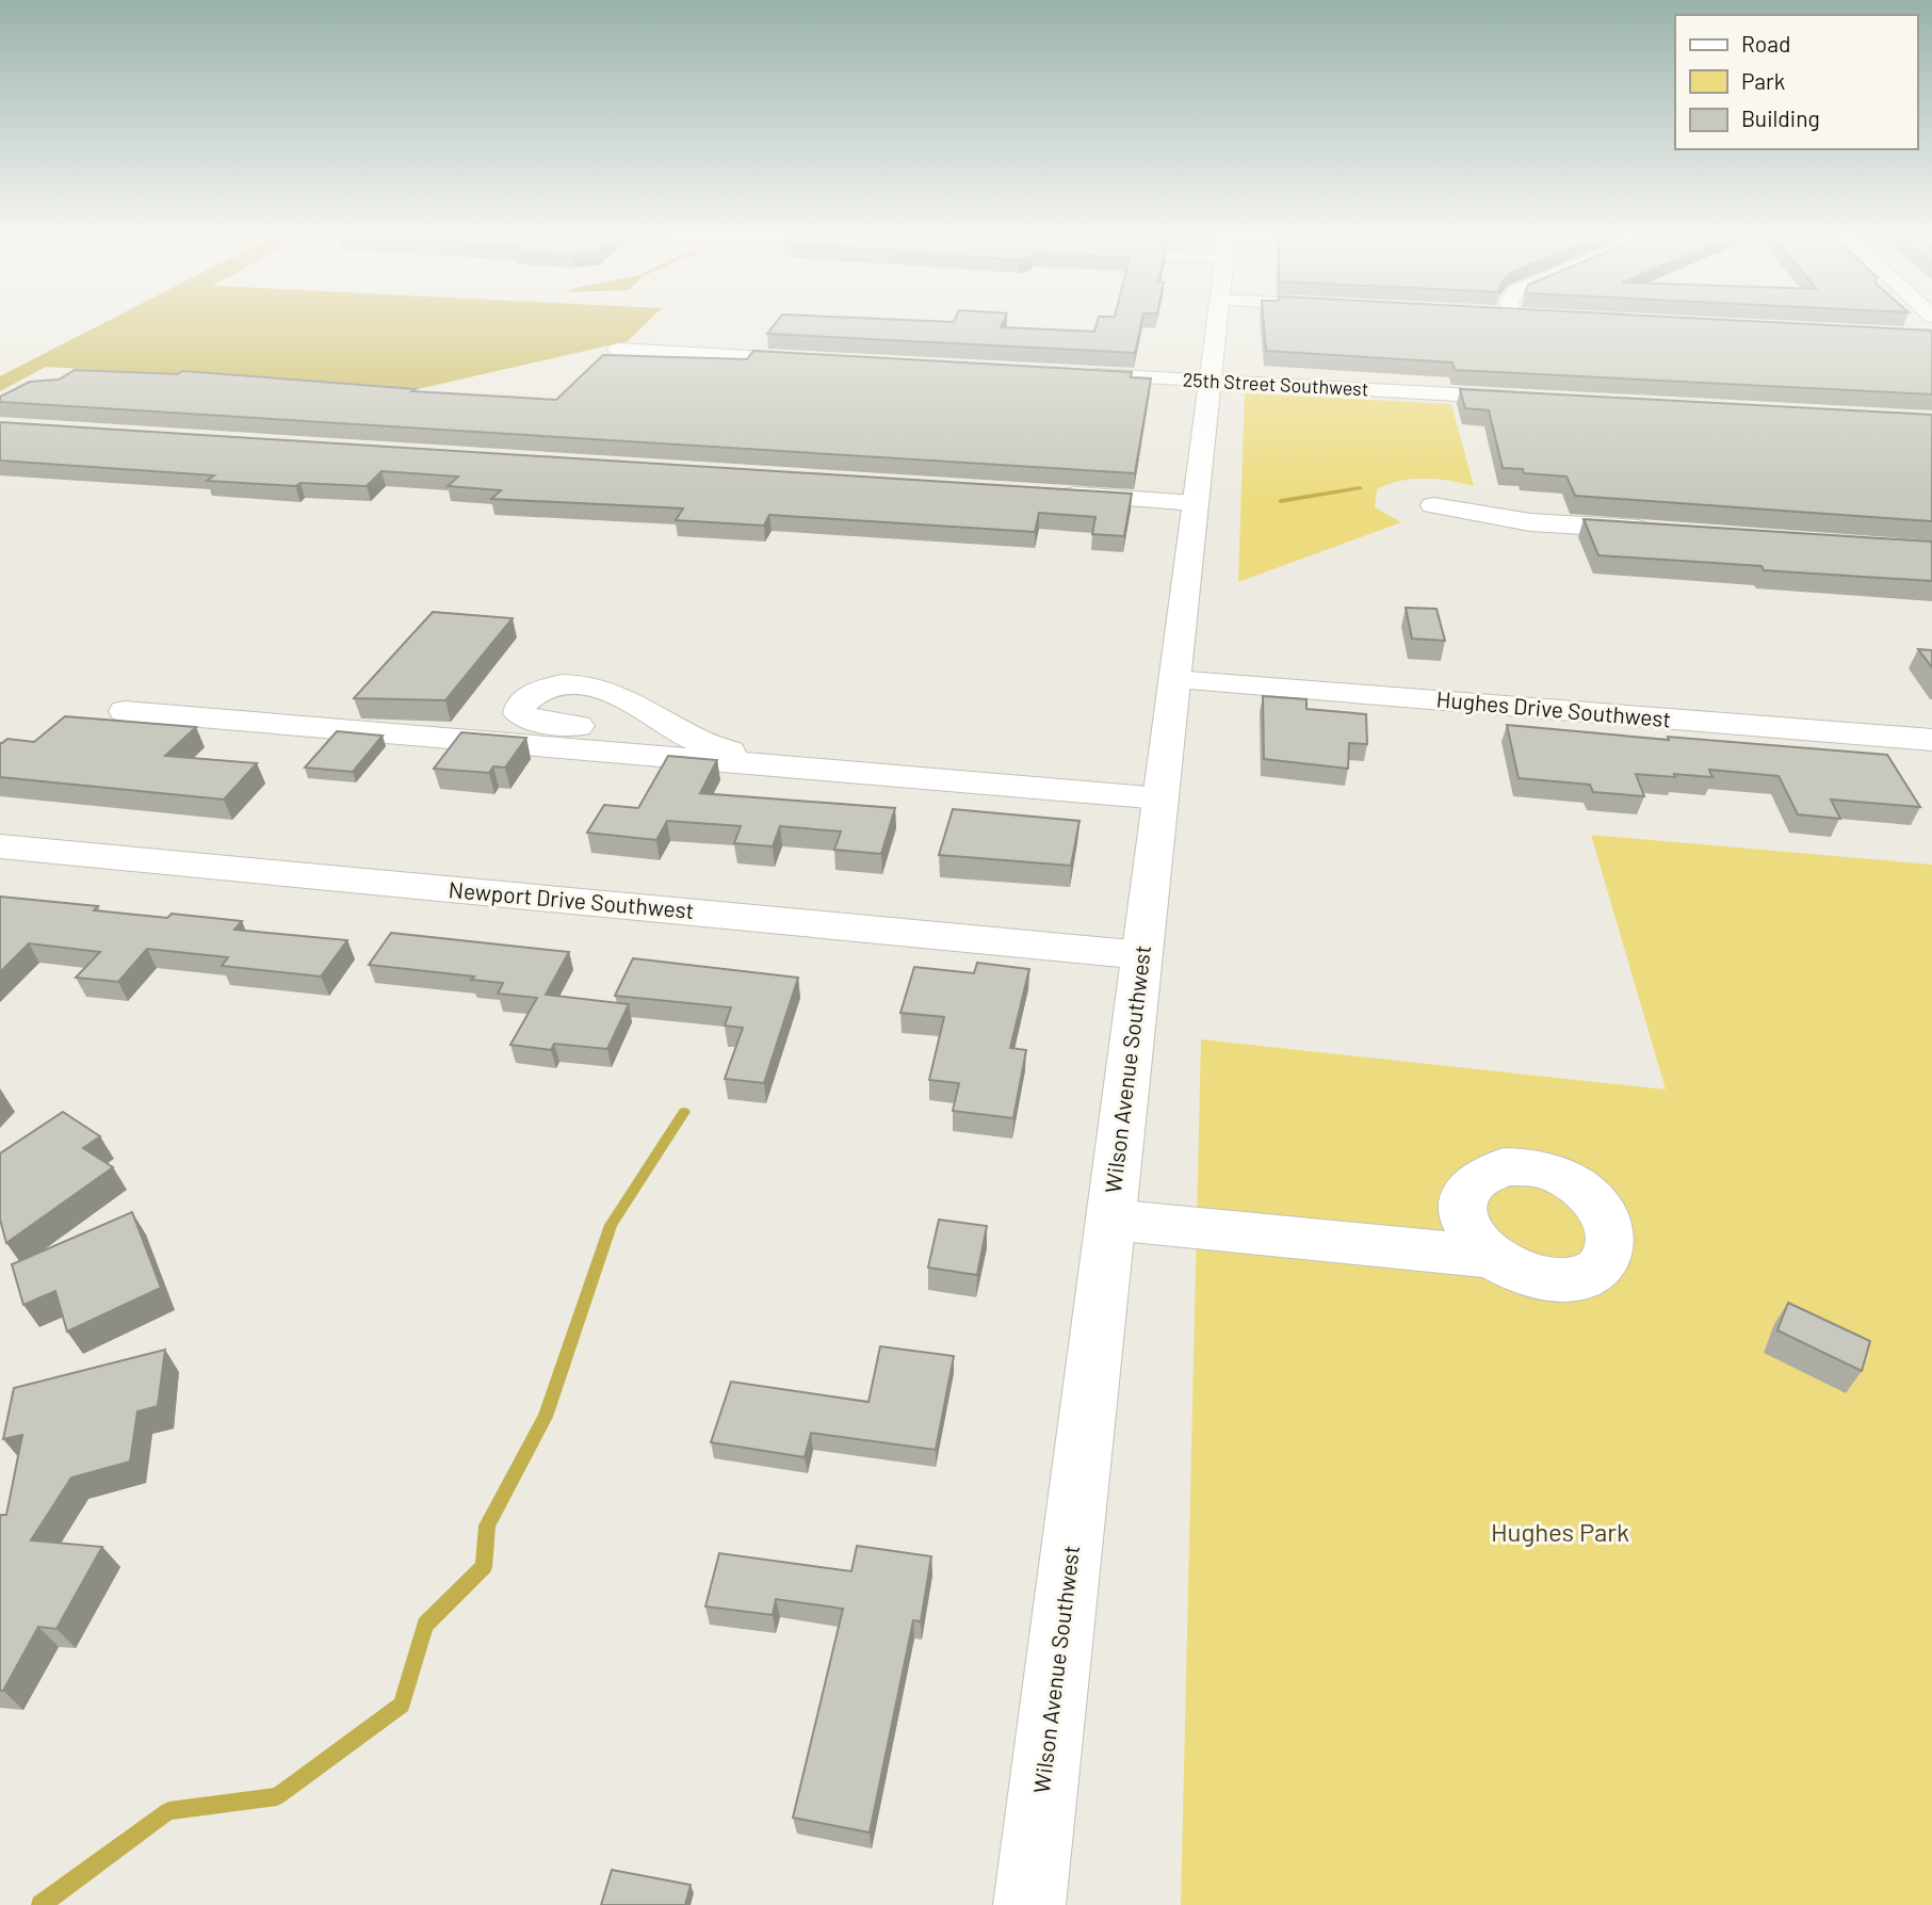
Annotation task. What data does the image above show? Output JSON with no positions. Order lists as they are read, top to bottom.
{
  "streets": {
    "street": [
      "25th Street Southwest",
      "Hughes Drive Southwest",
      "Newport Drive Southwest",
      "Wilson Avenue Southwest"
    ]
  },
  "crossings": [
    ["25th Street Southwest", "Wilson Avenue Southwest"],
    ["Hughes Drive Southwest", "Wilson Avenue Southwest"],
    ["Newport Drive Southwest", "Wilson Avenue Southwest"]
  ],
  "parks": ["Hughes Park"],
  "legend": ["Road", "Park", "Building"]
}
